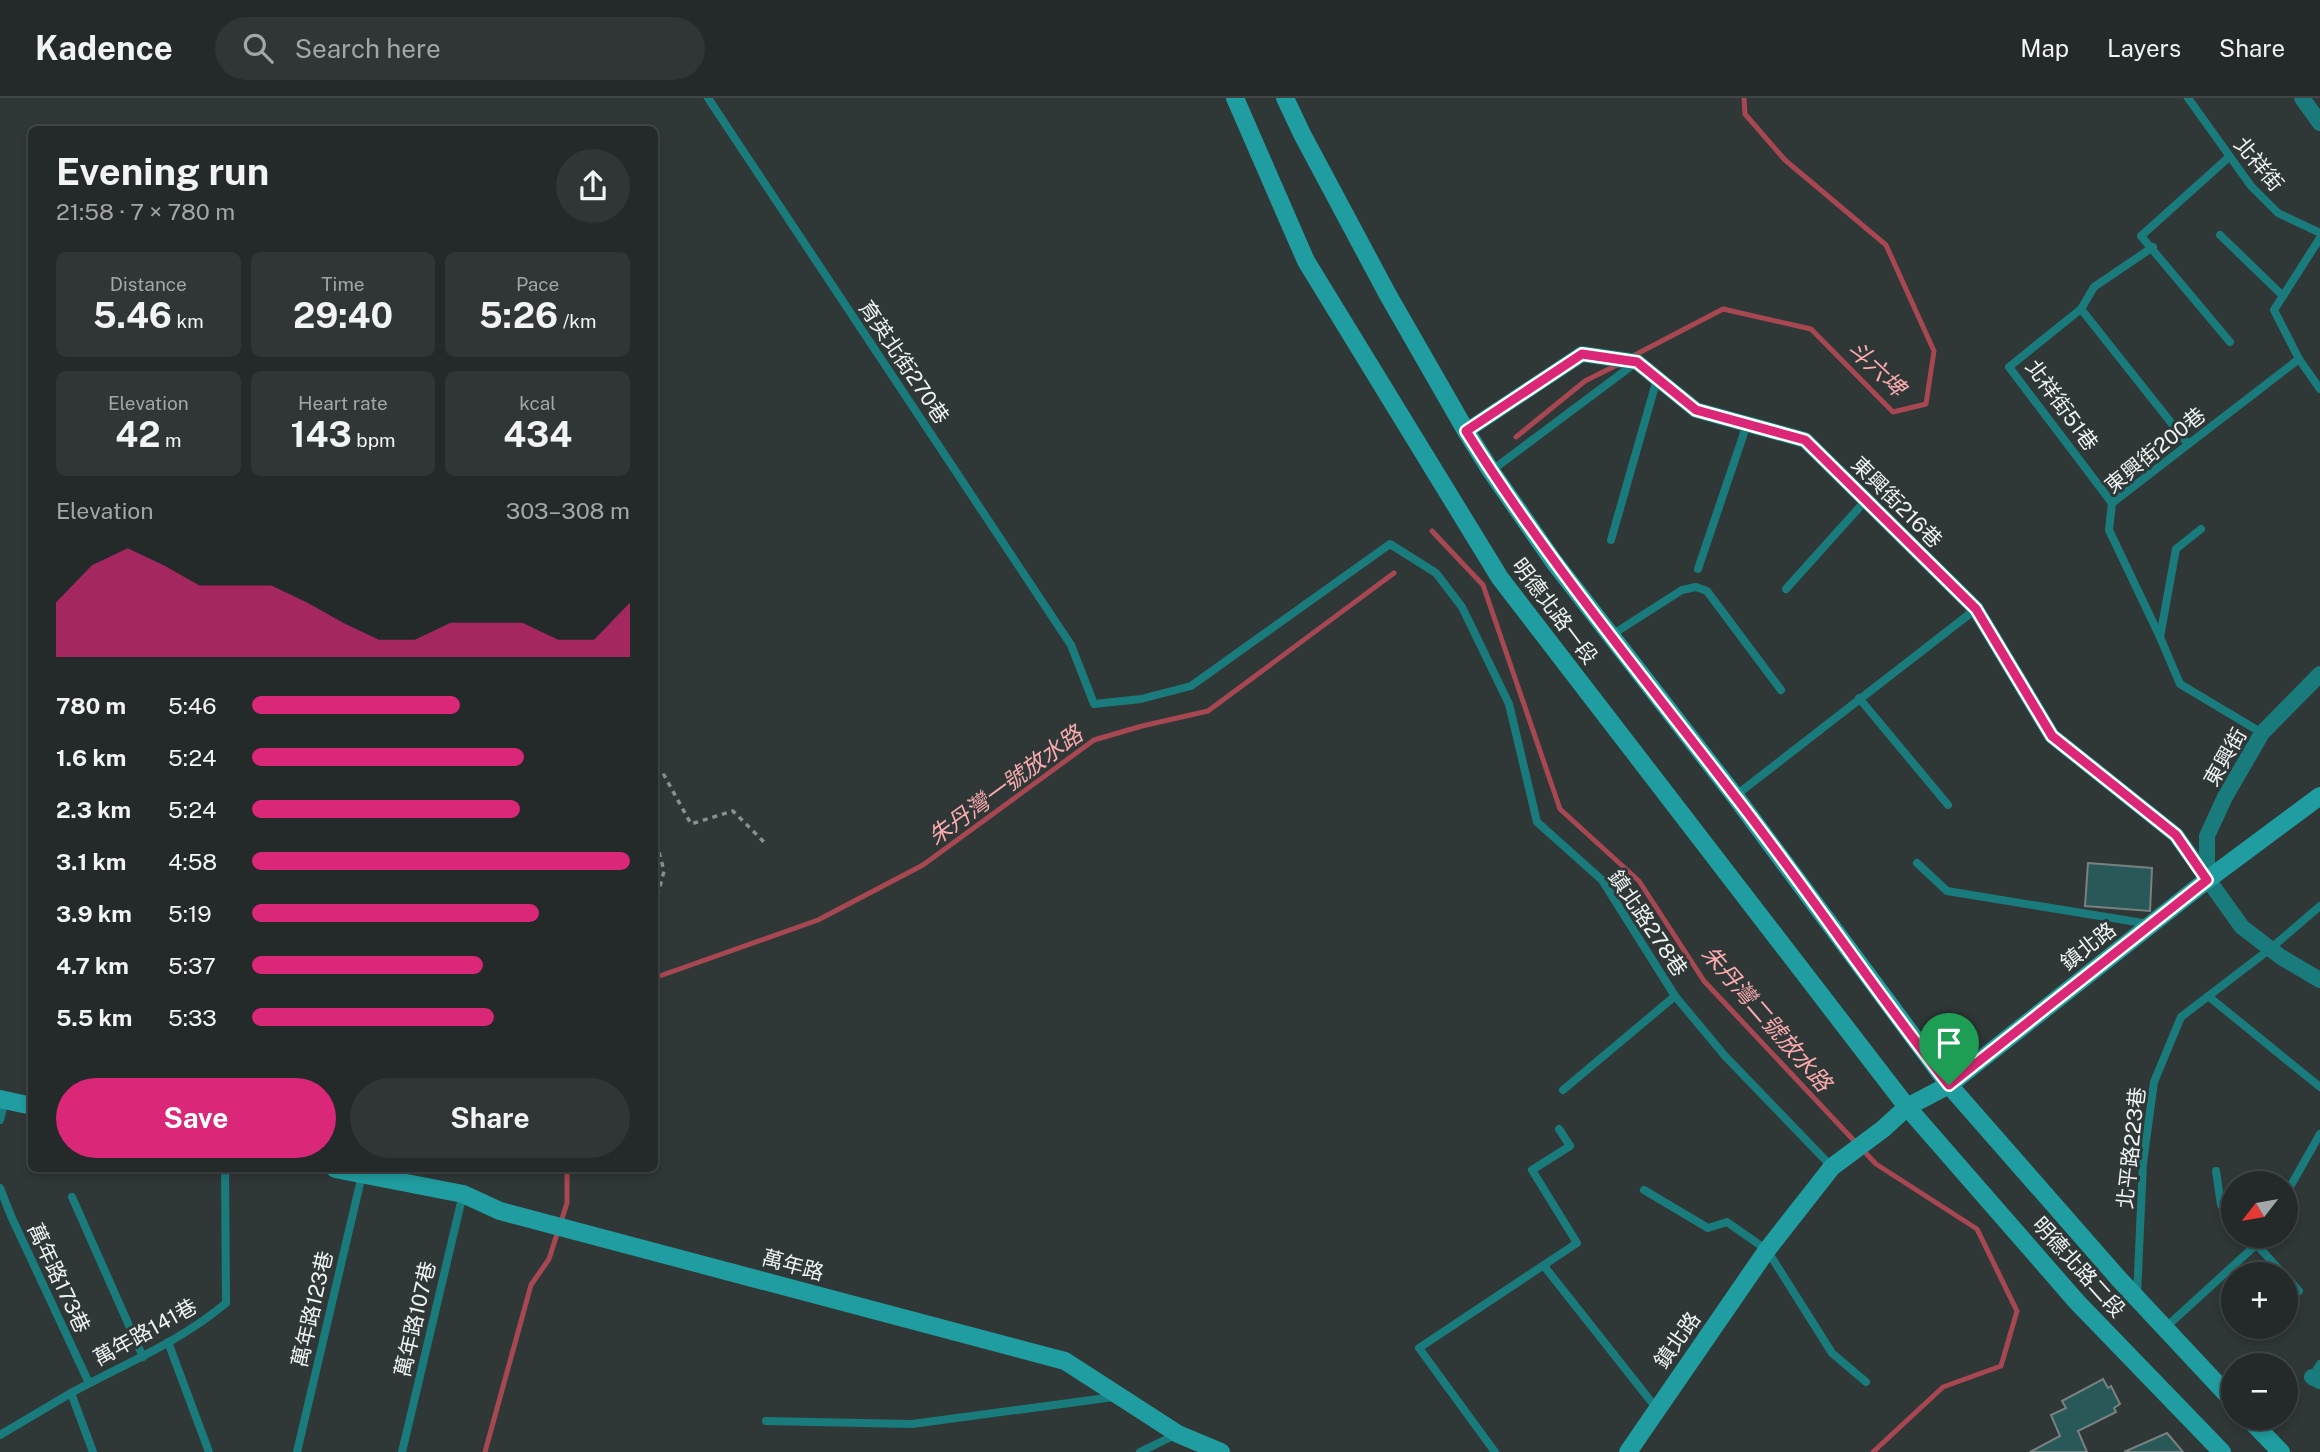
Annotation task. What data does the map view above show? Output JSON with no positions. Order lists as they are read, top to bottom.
{
  "streets": {
    "street": [
      "東興街216巷",
      "明德北路一段",
      "東興街",
      "鎮北路",
      "萬年路",
      "明德北路二段"
    ],
    "lane": [
      "北祥街",
      "育英北街270巷",
      "北祥街51巷",
      "東興街200巷",
      "鎮北路278巷",
      "北平路223巷",
      "萬年路173巷",
      "萬年路123巷",
      "萬年路107巷",
      "萬年路141巷"
    ]
  },
  "crossings": [
    ["育英北街270巷", "鎮北路278巷"],
    ["北祥街51巷", "東興街200巷"],
    ["東興街200巷", "東興街"],
    ["東興街216巷", "東興街"],
    ["東興街216巷", "鎮北路"],
    ["東興街216巷", "北平路223巷"],
    ["明德北路一段", "鎮北路"],
    ["明德北路一段", "明德北路二段"],
    ["東興街", "鎮北路"],
    ["鎮北路278巷", "鎮北路"],
    ["鎮北路", "明德北路二段"],
    ["北平路223巷", "明德北路二段"],
    ["萬年路", "萬年路107巷"],
    ["萬年路173巷", "萬年路141巷"]
  ],
  "water": ["斗六埤", "朱丹灣一號放水路", "朱丹灣二號放水路"],
  "north": "bottom left",
  "page": {
    "header": "Kadence",
    "search": "Search here",
    "nav": ["Map", "Layers", "Share"],
    "heading": ["Evening run", "21:58 · 7 × 780 m"],
    "stats": [
      ["Distance", "5.46 km"],
      ["Time", "29:40"],
      ["Pace", "5:26 /km"],
      ["Elevation", "42 m"],
      ["Heart rate", "143 bpm"],
      ["kcal", "434"]
    ],
    "chart": ["Elevation", "303–308 m"],
    "list": [
      {
        "name": "780 m",
        "note": "5:46"
      },
      {
        "name": "1.6 km",
        "note": "5:24"
      },
      {
        "name": "2.3 km",
        "note": "5:24"
      },
      {
        "name": "3.1 km",
        "note": "4:58"
      },
      {
        "name": "3.9 km",
        "note": "5:19"
      },
      {
        "name": "4.7 km",
        "note": "5:37"
      },
      {
        "name": "5.5 km",
        "note": "5:33"
      }
    ],
    "buttons": ["Save", "Share"],
    "map_buttons": ["+", "−"]
  }
}
